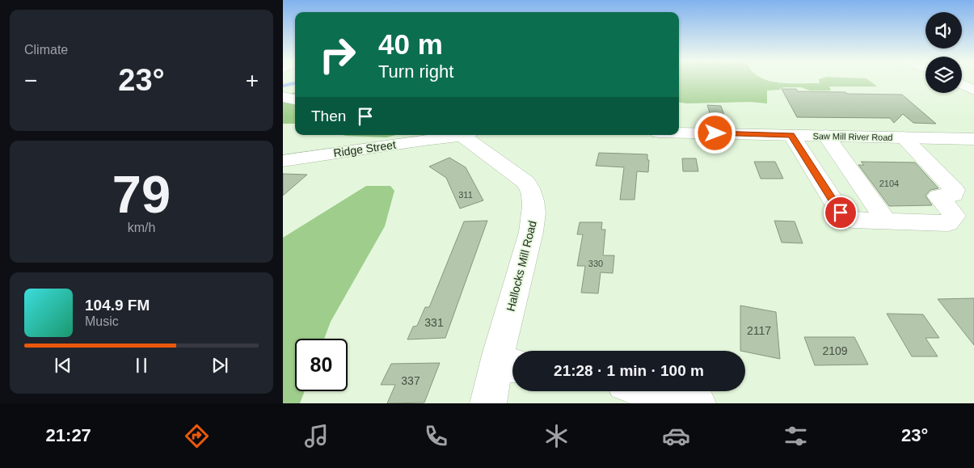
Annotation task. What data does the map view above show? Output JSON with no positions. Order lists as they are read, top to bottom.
{
  "streets": {
    "main road": ["Saw Mill River Road", "Ridge Street", "Hallocks Mill Road"]
  },
  "house_numbers": [
    "2104",
    "311",
    "330",
    "331",
    "2117",
    "2109",
    "337"
  ],
  "page": {
    "tile": [
      "Climate",
      ["79", "km/h"]
    ],
    "turn": ["40 m", "Turn right"],
    "heat": ["−", "23°", "+"],
    "then": "Then",
    "song": ["104.9 FM", "Music"],
    "limit": "80",
    "trip": "21:28 · 1 min · 100 m",
    "tabs": ["21:27", "23°"]
  }
}
